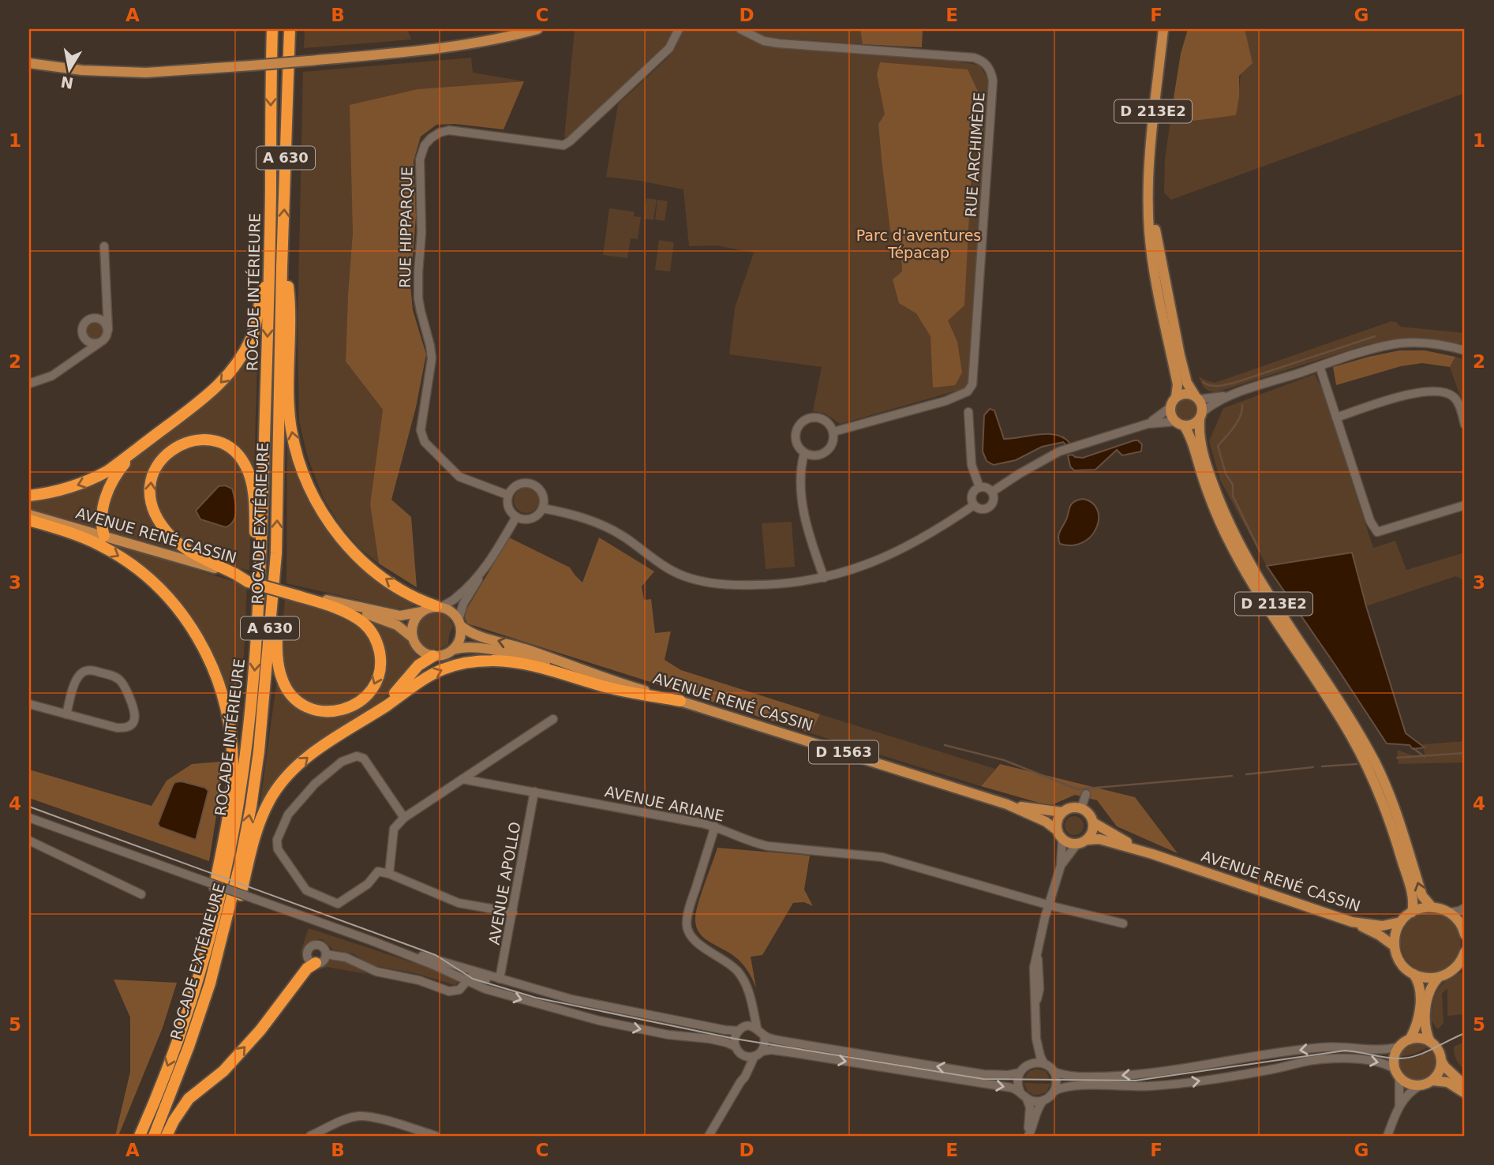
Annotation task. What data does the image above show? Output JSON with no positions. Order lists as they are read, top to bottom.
{
  "streets": {
    "highway": ["A 630", "ROCADE INTÉRIEURE", "ROCADE EXTÉRIEURE"],
    "main road": ["D 213E2", "AVENUE RENÉ CASSIN", "D 1563"],
    "street": [
      "RUE ARCHIMÈDE",
      "RUE HIPPARQUE",
      "AVENUE ARIANE",
      "AVENUE APOLLO"
    ]
  },
  "crossings": [
    ["AVENUE ARIANE", "AVENUE APOLLO"]
  ],
  "one_way": ["ROCADE INTÉRIEURE", "ROCADE EXTÉRIEURE"],
  "parks": ["Parc d'aventures Tépacap"],
  "north": "bottom",
  "grid": {
    "columns": [
      "A",
      "B",
      "C",
      "D",
      "E",
      "F",
      "G"
    ],
    "rows": [
      "1",
      "2",
      "3",
      "4",
      "5"
    ]
  }
}
